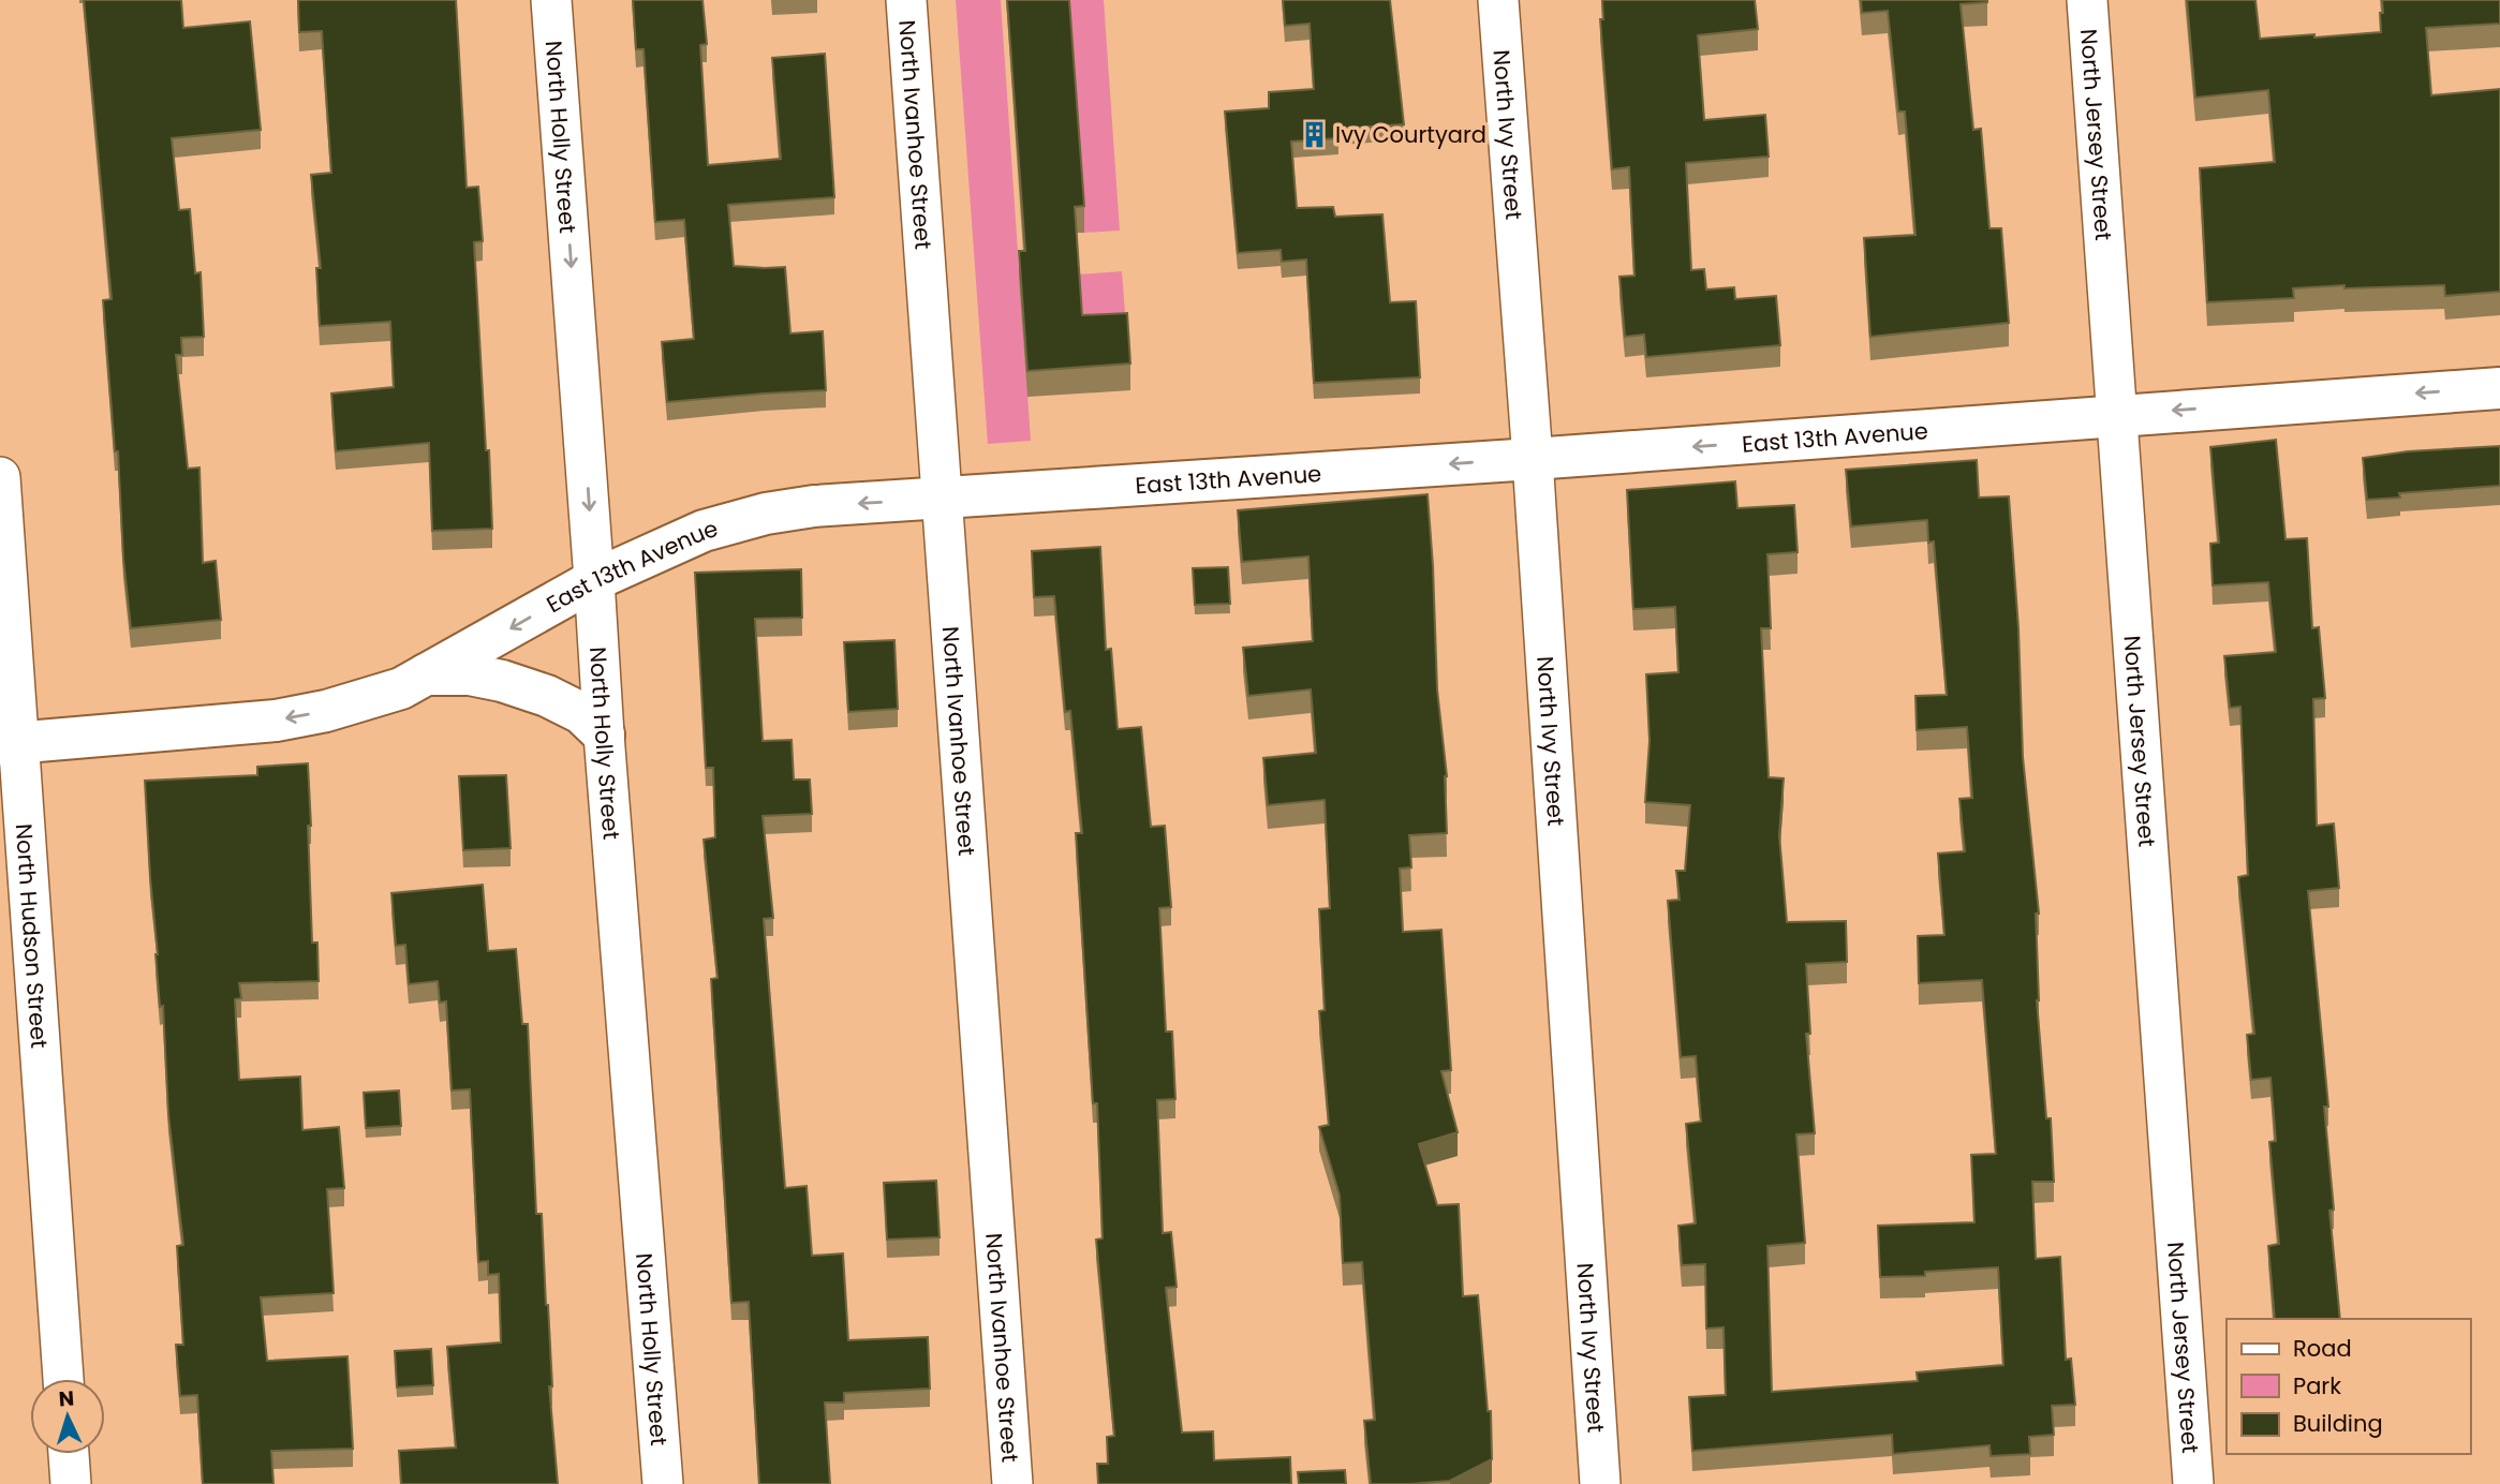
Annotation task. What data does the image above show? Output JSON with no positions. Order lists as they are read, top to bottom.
{
  "streets": {
    "main road": ["East 13th Avenue"],
    "street": [
      "North Ivanhoe Street",
      "North Ivy Street",
      "North Jersey Street",
      "North Holly Street",
      "North Hudson Street"
    ]
  },
  "crossings": [
    ["North Ivanhoe Street", "East 13th Avenue"],
    ["North Ivy Street", "East 13th Avenue"],
    ["North Jersey Street", "East 13th Avenue"],
    ["North Holly Street", "East 13th Avenue"],
    ["East 13th Avenue", "North Hudson Street"]
  ],
  "one_way": ["North Holly Street", "East 13th Avenue"],
  "places": {
    "building": ["Ivy Courtyard"]
  },
  "legend": ["Road", "Park", "Building"],
  "north": "top"
}
